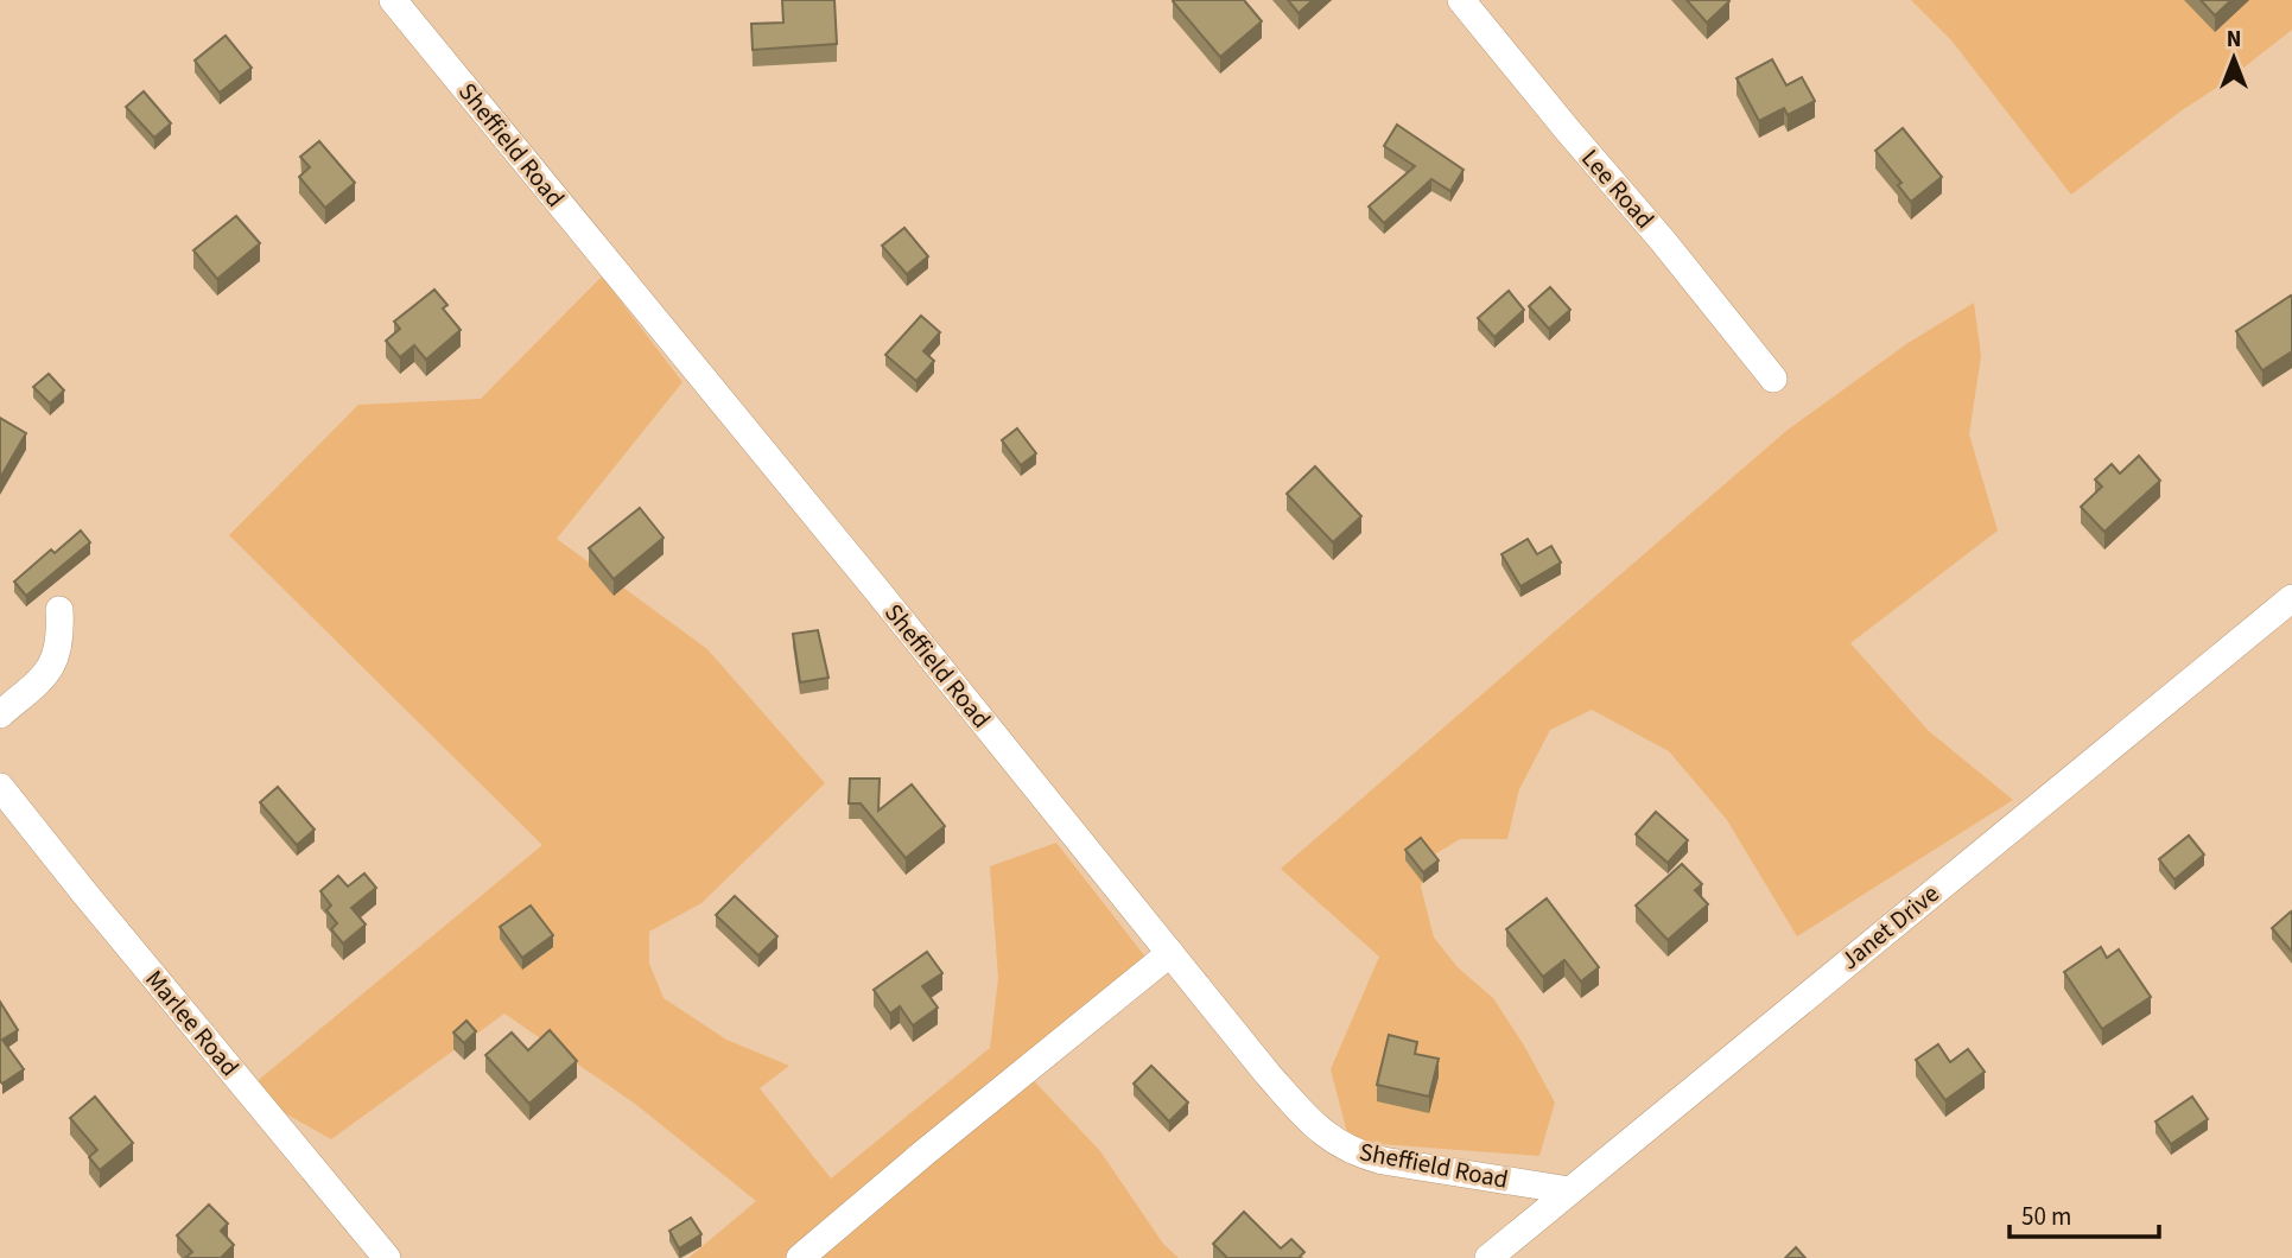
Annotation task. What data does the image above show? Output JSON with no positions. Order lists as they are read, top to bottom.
{
  "streets": {
    "street": [
      "Sheffield Road",
      "Lee Road",
      "Janet Drive",
      "Marlee Road"
    ]
  },
  "crossings": [
    ["Sheffield Road", "Janet Drive"]
  ],
  "scale_bar": "50 m",
  "north": "top"
}
